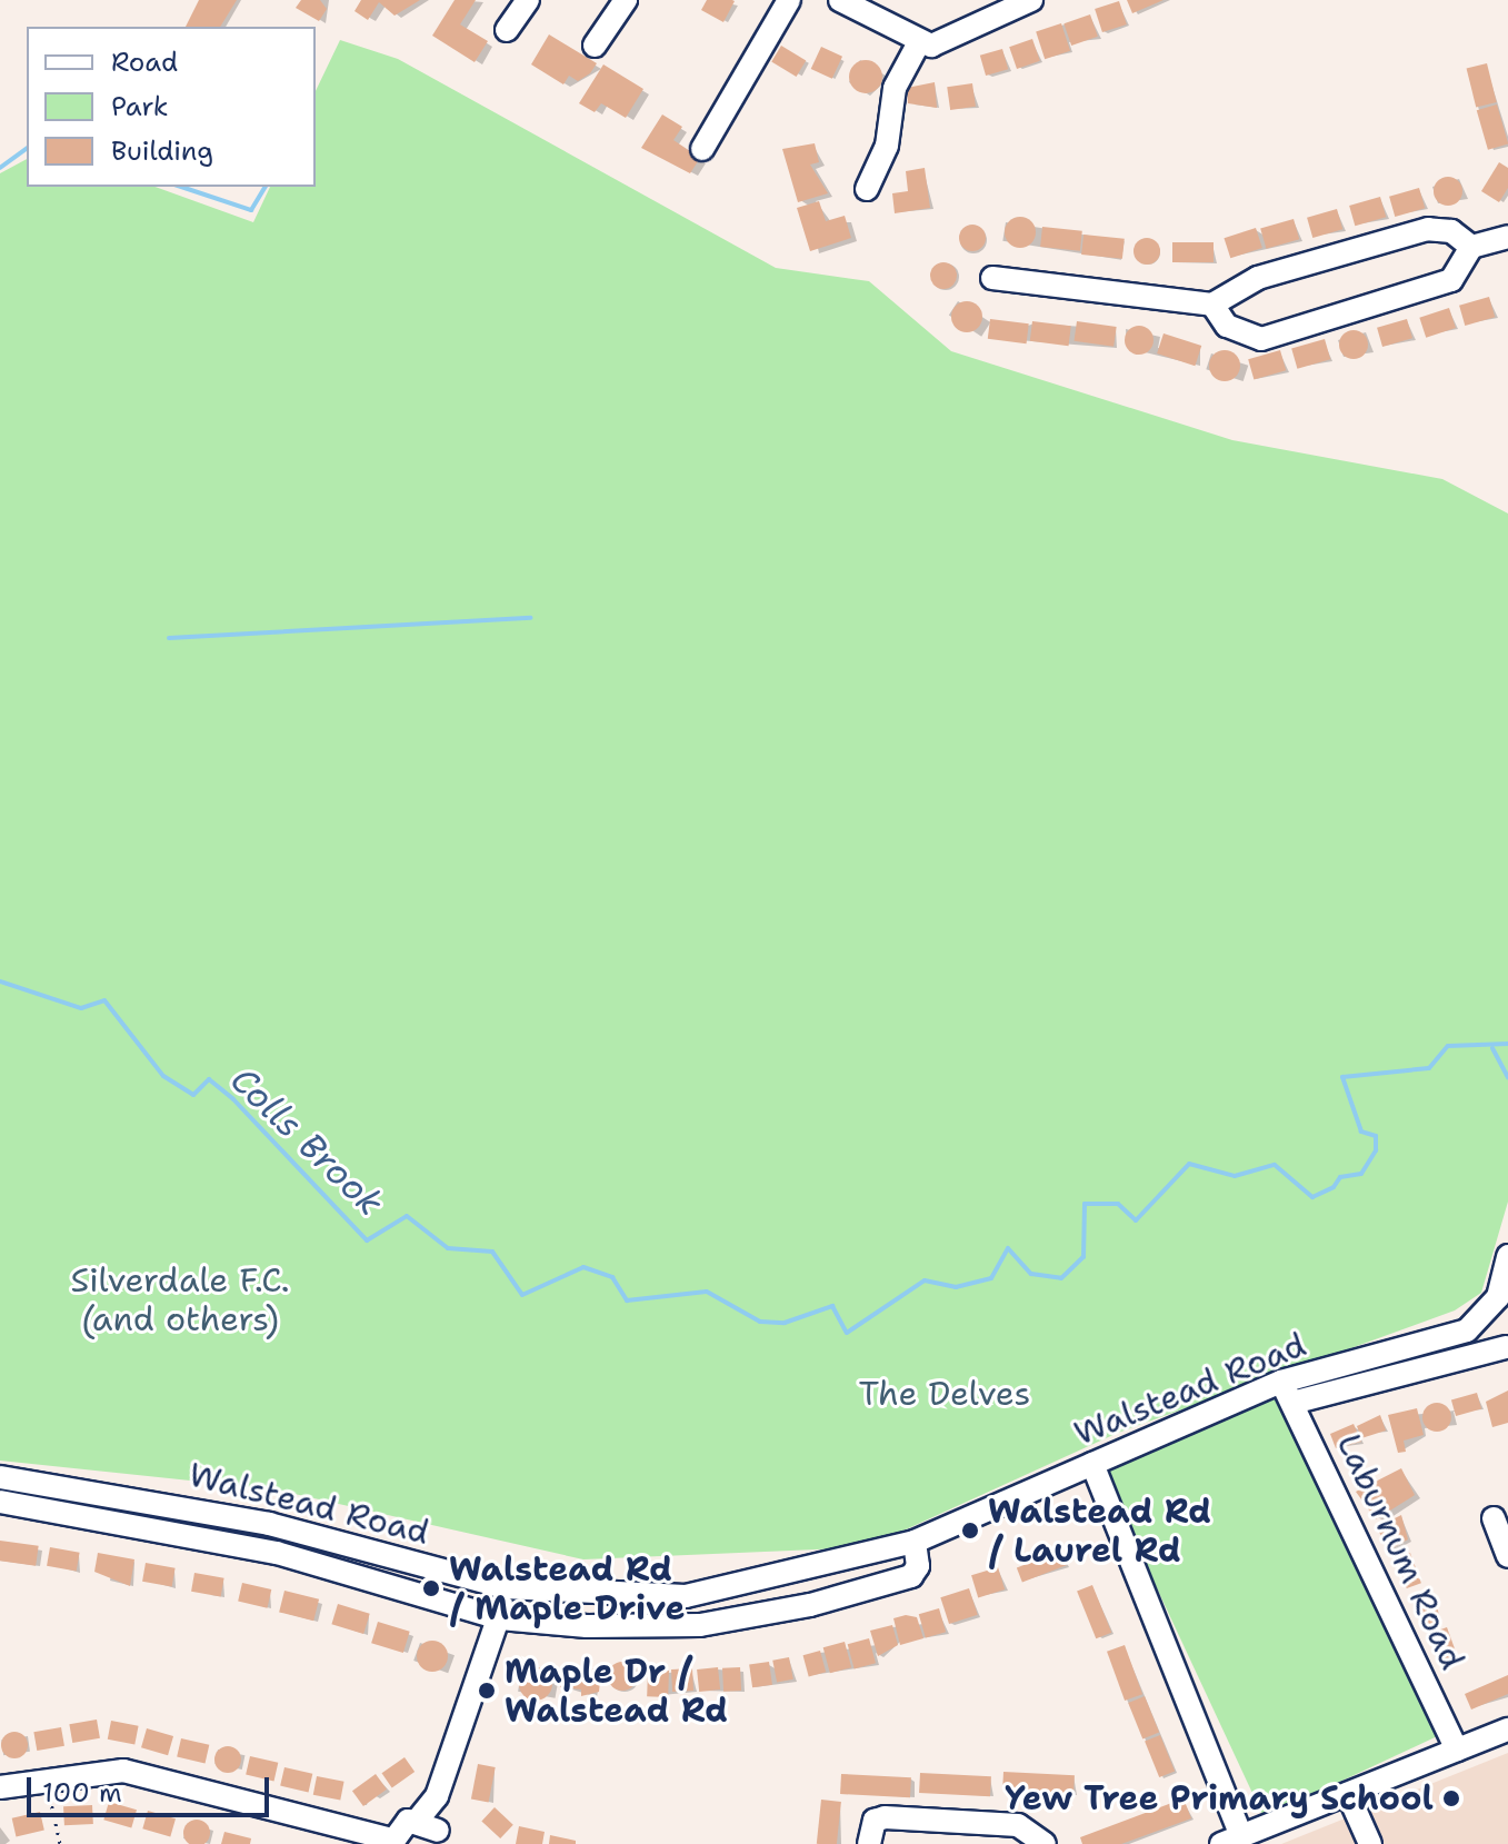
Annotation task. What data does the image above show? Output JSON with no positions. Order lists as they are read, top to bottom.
{
  "streets": {
    "street": ["Walstead Road", "Laburnum Road"]
  },
  "crossings": [
    ["Walstead Road", "Laburnum Road"]
  ],
  "water": ["Colls Brook"],
  "parks": ["Silverdale F.C. (and others)", "The Delves"],
  "places": [
    "Walstead Rd / Laurel Rd",
    "Walstead Rd / Maple Drive",
    "Maple Dr / Walstead Rd",
    "Yew Tree Primary School"
  ],
  "legend": ["Road", "Park", "Building"],
  "scale_bar": "100 m"
}
